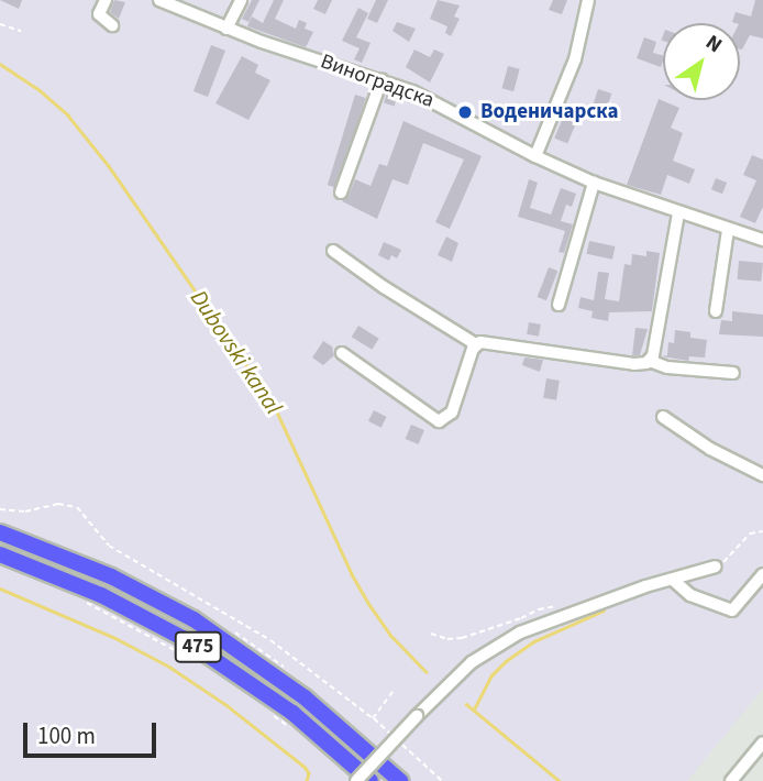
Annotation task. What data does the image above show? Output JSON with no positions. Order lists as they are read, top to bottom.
{
  "streets": {
    "highway": ["475"],
    "street": ["Виноградска"]
  },
  "water": ["Dubovski kanal"],
  "places": ["Воденичарска"],
  "scale_bar": "100 m",
  "north": "top right"
}
